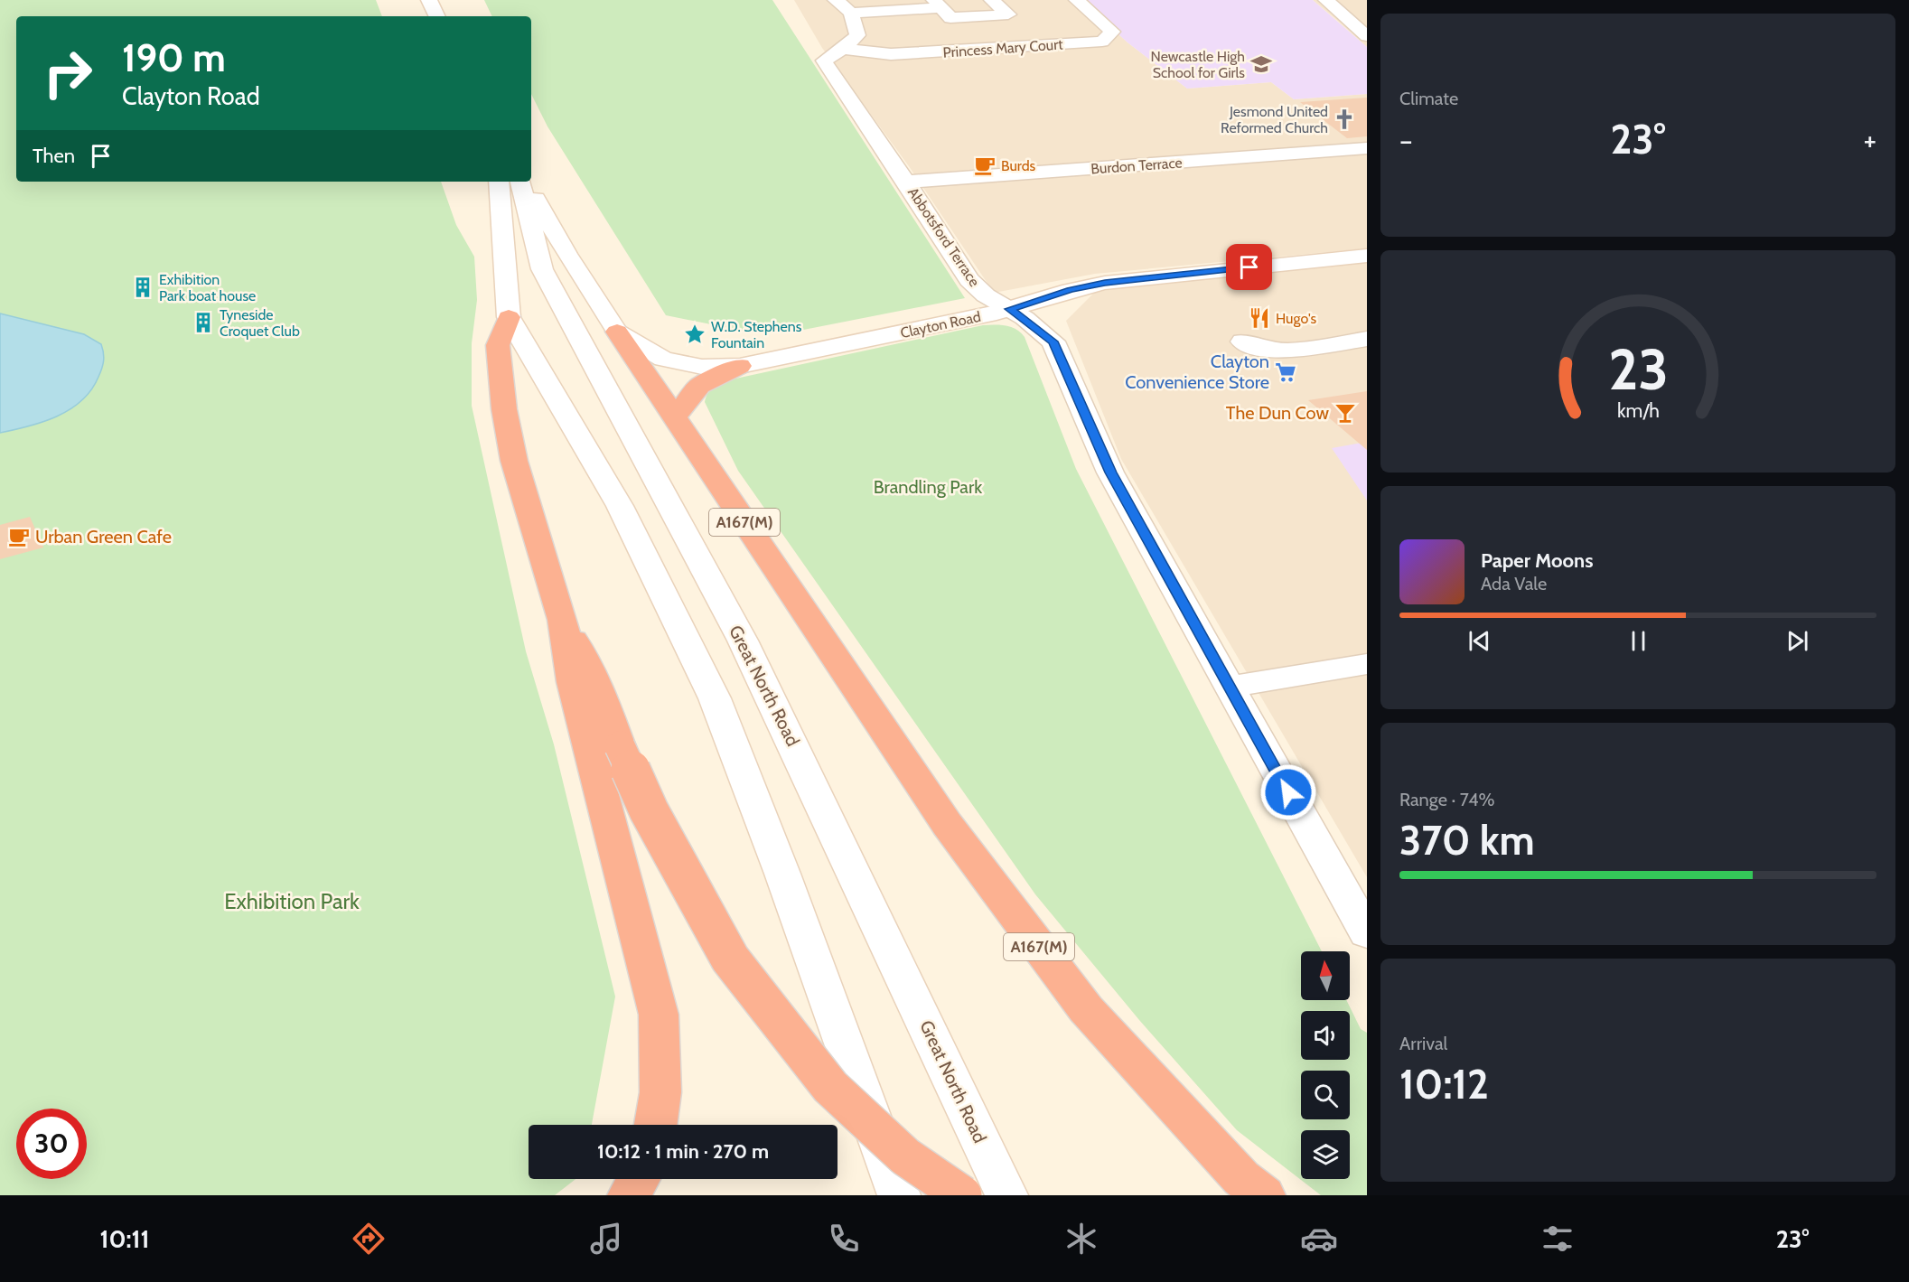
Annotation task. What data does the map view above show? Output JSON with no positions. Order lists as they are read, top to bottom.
{
  "streets": {
    "highway": ["A167(M)"],
    "street": [
      "Princess Mary Court",
      "Burdon Terrace",
      "Abbotsford Terrace",
      "Clayton Road",
      "Great North Road"
    ]
  },
  "crossings": [
    ["Princess Mary Court", "Abbotsford Terrace"],
    ["Burdon Terrace", "Abbotsford Terrace"],
    ["Abbotsford Terrace", "Clayton Road"],
    ["Clayton Road", "A167(M)"]
  ],
  "parks": ["Brandling Park", "Exhibition Park"],
  "places": {
    "school or university": ["Newcastle High School for Girls"],
    "church": ["Jesmond United Reformed Church"],
    "cafe": ["Burds", "Urban Green Cafe"],
    "building": ["Exhibition Park boat house", "Tyneside Croquet Club"],
    "restaurant": ["Hugo's"],
    "place": ["W.D. Stephens Fountain"],
    "supermarket": ["Clayton Convenience Store"],
    "bar": ["The Dun Cow"]
  },
  "north": "top",
  "page": {
    "tile": [
      "Climate",
      ["Range · 74%", "370 km"],
      ["Arrival", "10:12"]
    ],
    "turn": ["190 m", "Clayton Road"],
    "heat": ["−", "23°", "+"],
    "then": "Then",
    "song": ["Paper Moons", "Ada Vale"],
    "limit": "30",
    "trip": "10:12 · 1 min · 270 m",
    "tabs": ["10:11", "23°"],
    "gauge": ["23", "km/h"]
  }
}
